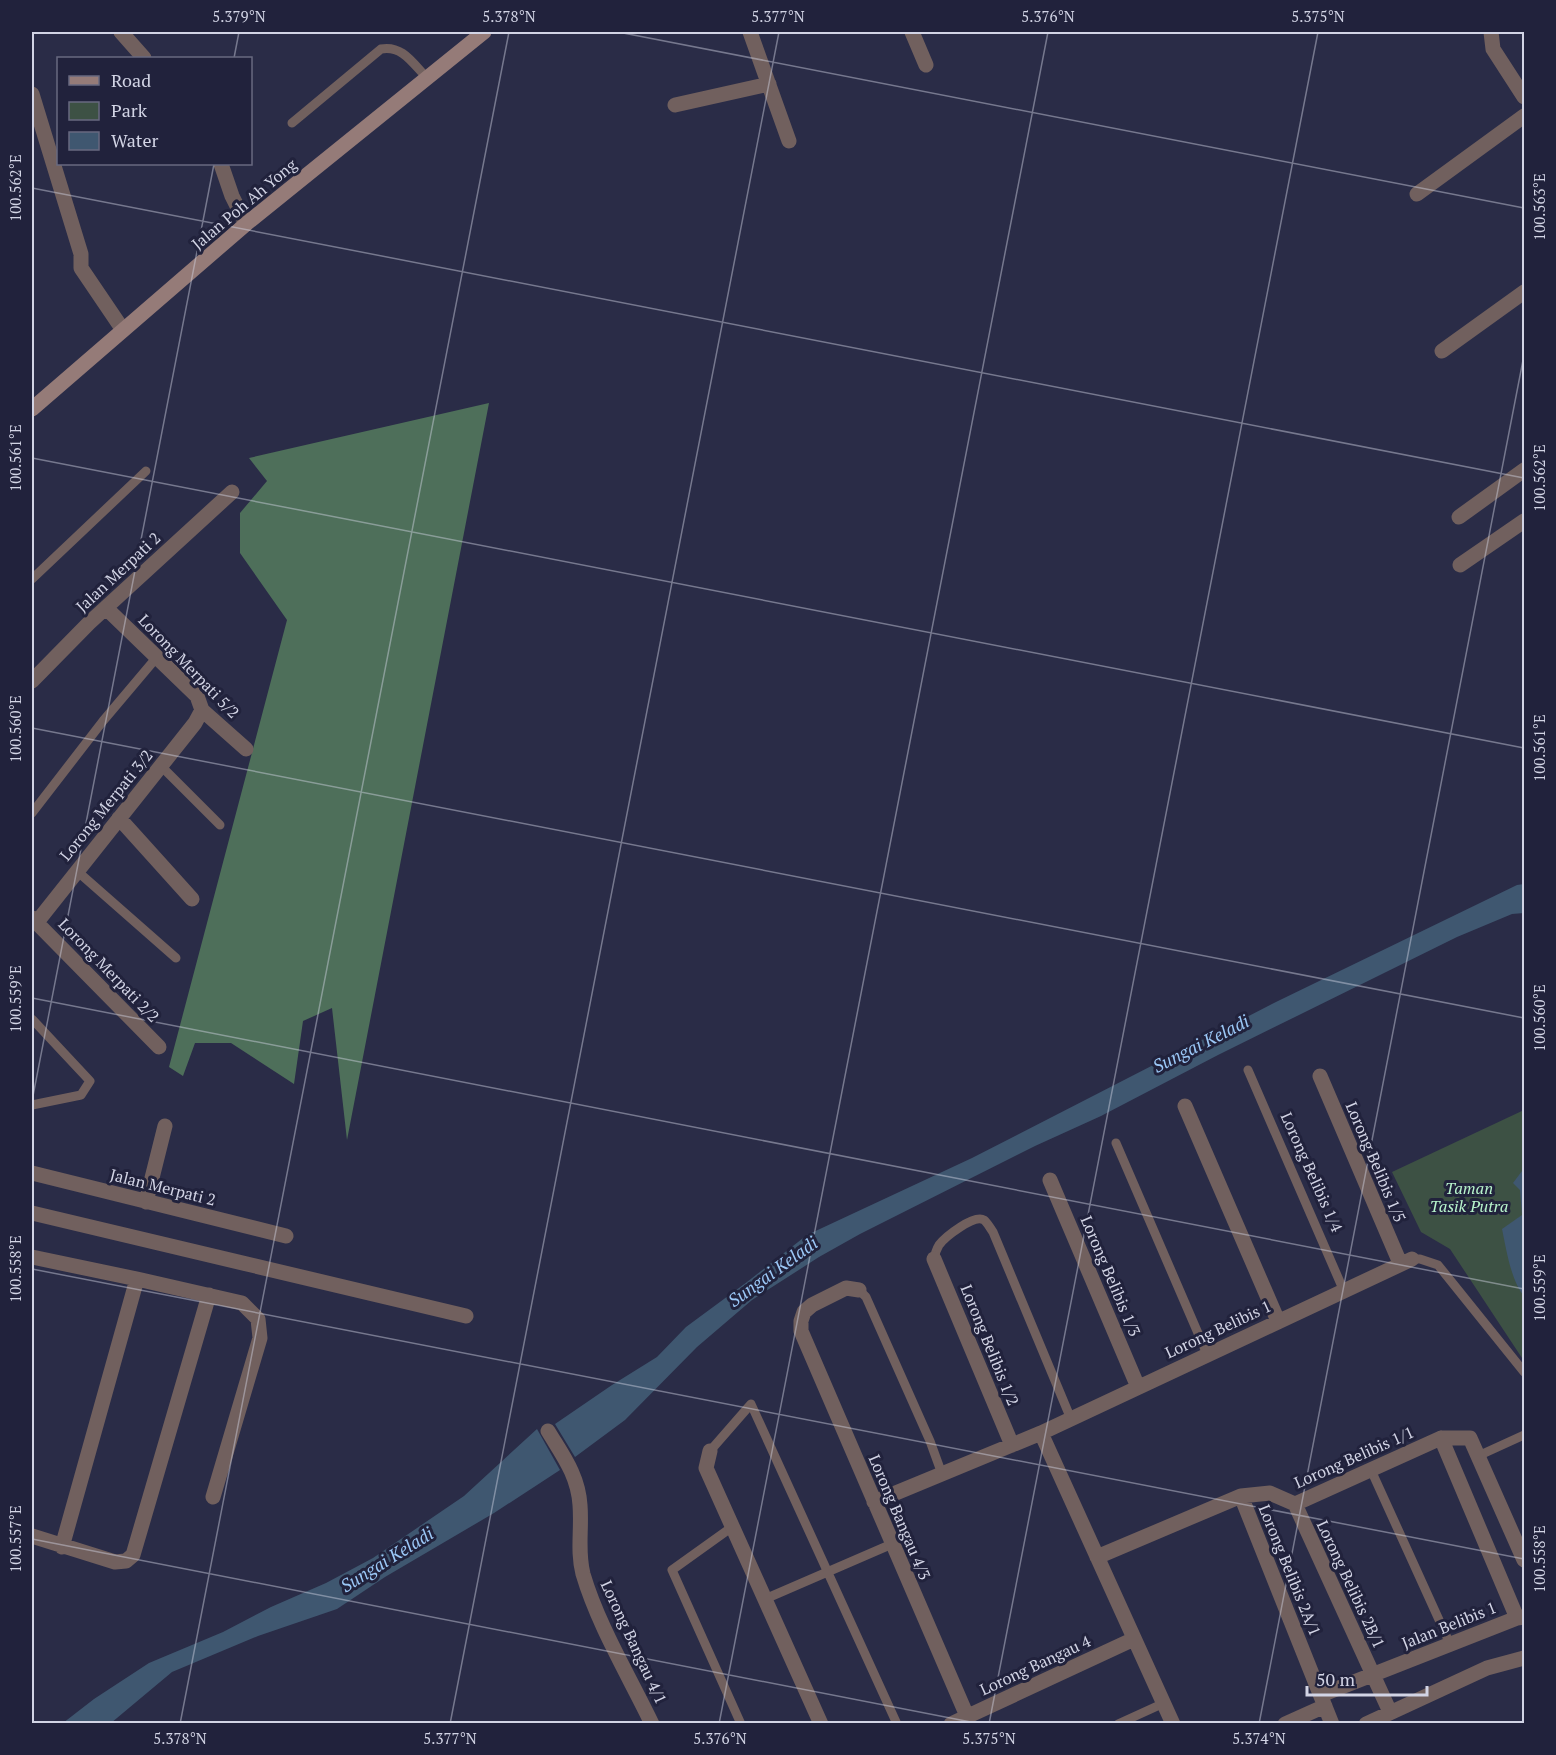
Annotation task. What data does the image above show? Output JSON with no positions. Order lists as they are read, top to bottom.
{
  "streets": {
    "main road": ["Jalan Poh Ah Yong"],
    "street": [
      "Jalan Merpati 2",
      "Lorong Merpati 5/2",
      "Lorong Merpati 3/2",
      "Lorong Merpati 2/2",
      "Lorong Belibis 1/5",
      "Lorong Belibis 1/3",
      "Lorong Belibis 1",
      "Lorong Belibis 1/2",
      "Lorong Belibis 1/1",
      "Lorong Bangau 4/3",
      "Lorong Belibis 2A/1",
      "Lorong Belibis 2B/1",
      "Jalan Belibis 1",
      "Lorong Bangau 4/1",
      "Lorong Bangau 4"
    ],
    "lane": ["Lorong Belibis 1/4"]
  },
  "crossings": [
    ["Jalan Merpati 2", "Lorong Merpati 5/2"],
    ["Lorong Merpati 5/2", "Lorong Merpati 3/2"],
    ["Lorong Merpati 3/2", "Lorong Merpati 2/2"],
    ["Lorong Belibis 1/5", "Lorong Belibis 1"],
    ["Lorong Belibis 1/4", "Lorong Belibis 1"],
    ["Lorong Belibis 1/3", "Lorong Belibis 1"],
    ["Lorong Belibis 1", "Lorong Belibis 1/2"],
    ["Lorong Belibis 1", "Lorong Bangau 4/3"],
    ["Lorong Belibis 1/1", "Lorong Belibis 2A/1"],
    ["Lorong Belibis 1/1", "Lorong Belibis 2B/1"],
    ["Lorong Bangau 4/3", "Lorong Bangau 4"],
    ["Lorong Belibis 2A/1", "Jalan Belibis 1"],
    ["Lorong Belibis 2B/1", "Jalan Belibis 1"]
  ],
  "water": ["Sungai Keladi"],
  "parks": ["Taman Tasik Putra"],
  "legend": ["Road", "Park", "Water"],
  "scale_bar": "50 m",
  "coordinates": [
    "5.379°N",
    "5.378°N",
    "5.377°N",
    "5.376°N",
    "5.375°N",
    "100.562°E",
    "100.563°E",
    "100.561°E",
    "100.560°E",
    "100.559°E",
    "100.558°E",
    "100.557°E",
    "5.374°N"
  ]
}
